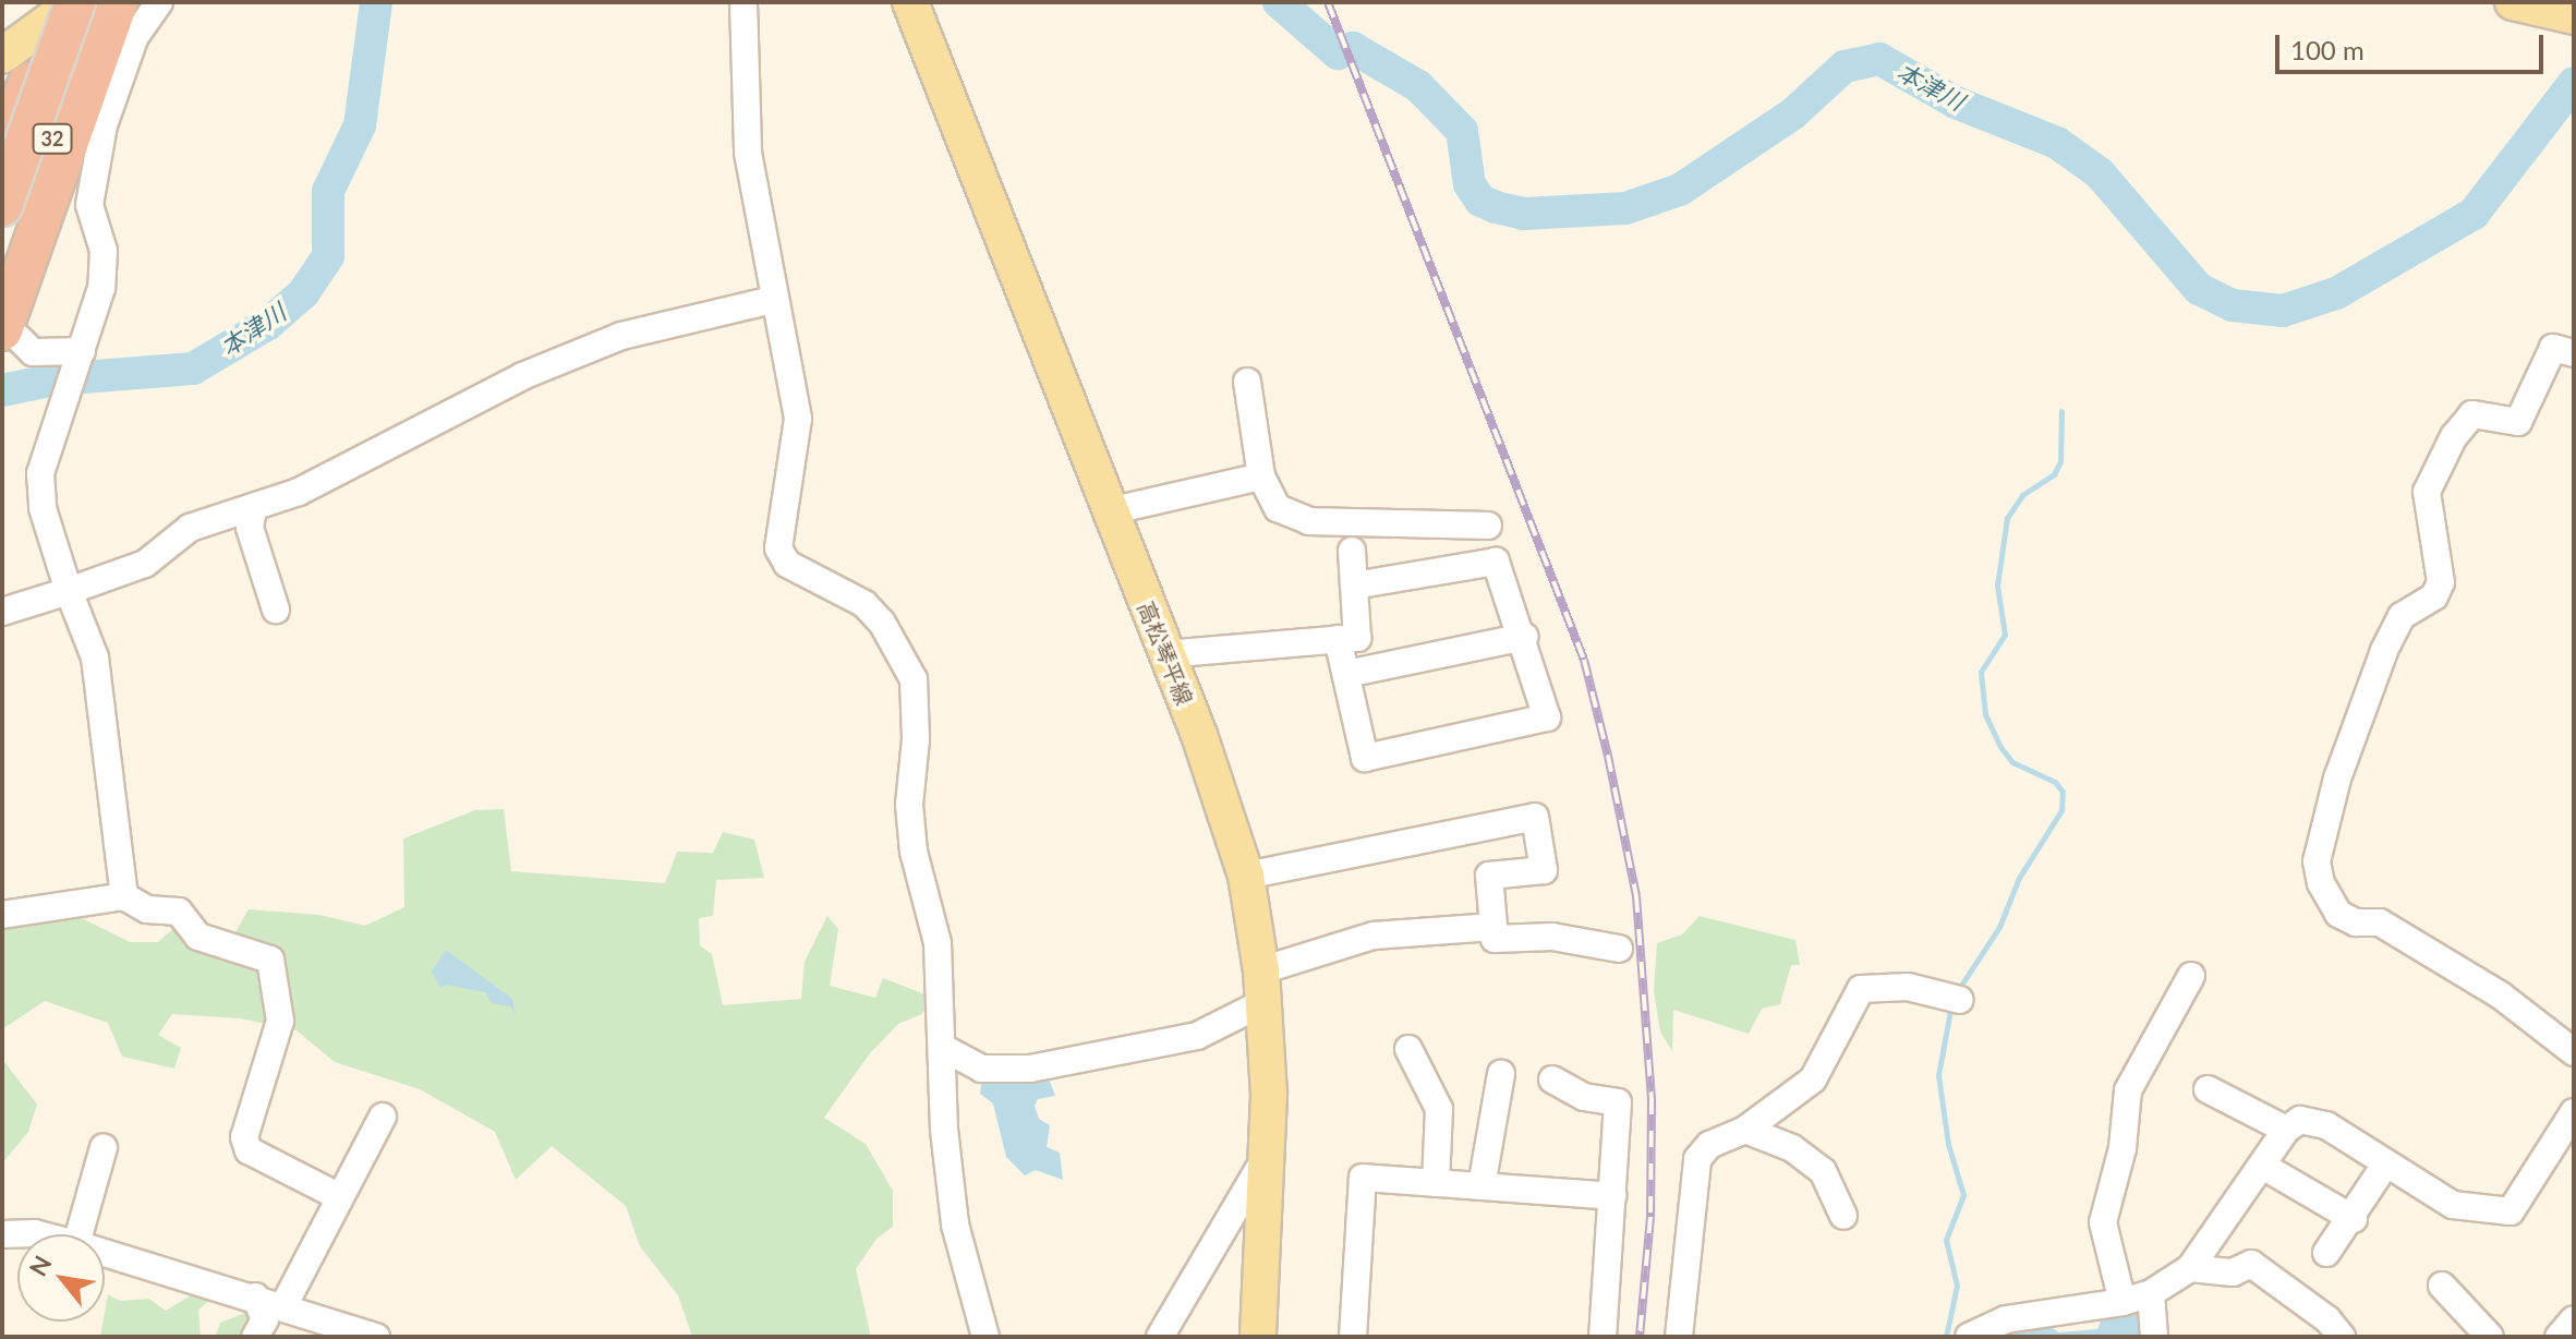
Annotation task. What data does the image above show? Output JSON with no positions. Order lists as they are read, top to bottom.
{
  "streets": {
    "highway": ["32"],
    "main road": ["高松琴平線"]
  },
  "water": ["本津川"],
  "scale_bar": "100 m",
  "north": "top left"
}
